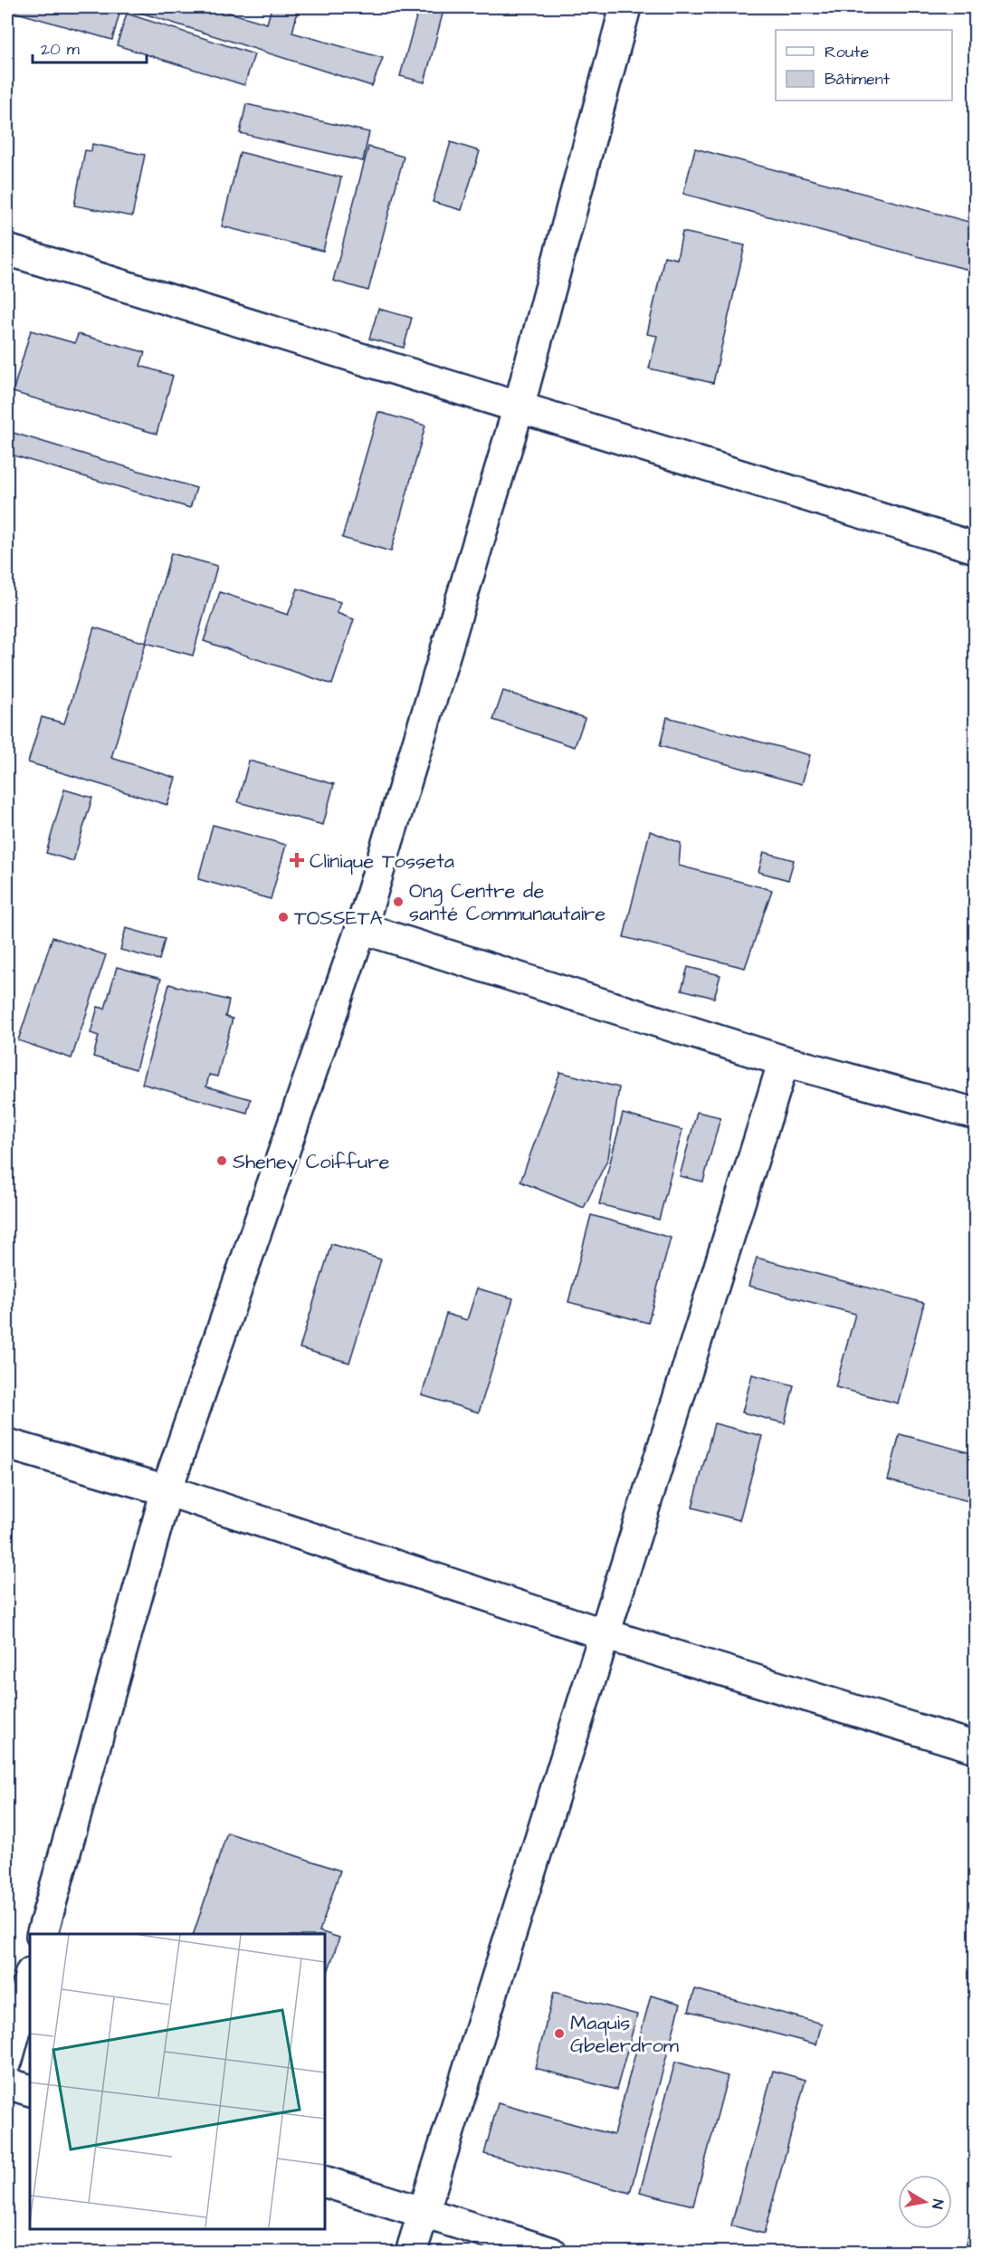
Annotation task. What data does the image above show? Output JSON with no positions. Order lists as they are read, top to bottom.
{
  "places": {
    "health": ["Clinique Tosseta"],
    "other": [
      "Ong Centre de santé Communautaire",
      "TOSSETA",
      "Sheney Coiffure",
      "Maquis Gbelerdrom"
    ]
  },
  "legend": ["Route", "Bâtiment"],
  "scale_bar": "20 m",
  "north": "right"
}
